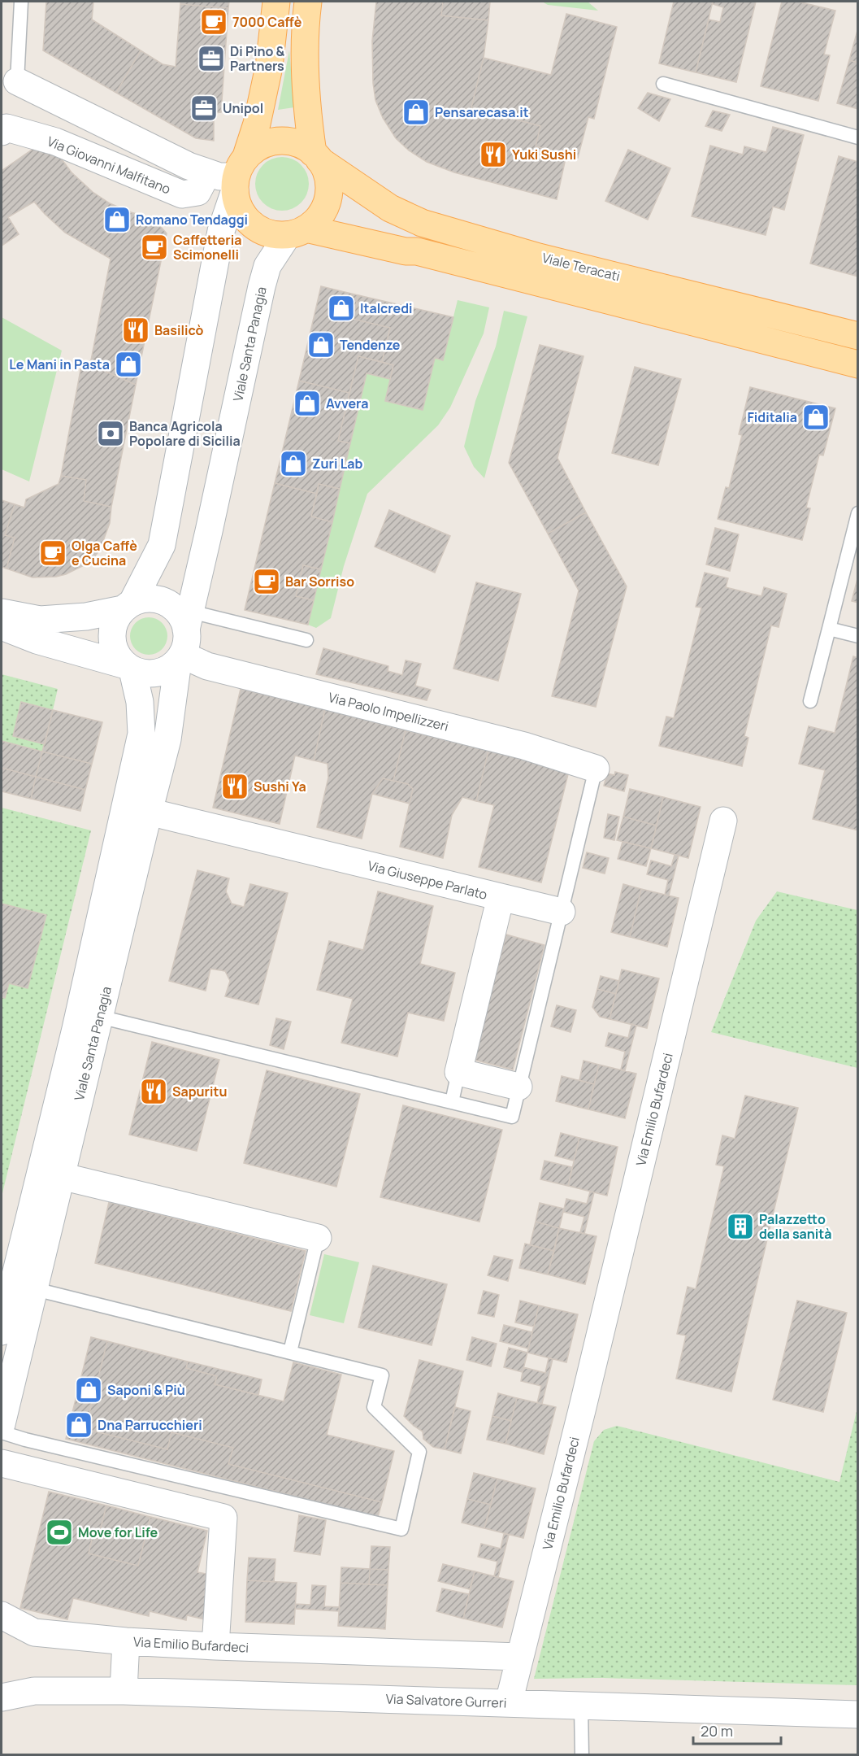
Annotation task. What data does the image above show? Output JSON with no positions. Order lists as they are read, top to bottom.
{
  "streets": {
    "main road": ["Viale Teracati"],
    "street": [
      "Via Giovanni Malfitano",
      "Viale Santa Panagia",
      "Via Paolo Impellizzeri",
      "Via Giuseppe Parlato",
      "Via Emilio Bufardeci",
      "Via Salvatore Gurreri"
    ]
  },
  "crossings": [
    ["Viale Teracati", "Viale Santa Panagia"],
    ["Viale Santa Panagia", "Via Paolo Impellizzeri"],
    ["Viale Santa Panagia", "Via Giuseppe Parlato"]
  ],
  "places": {
    "cafe": [
      "7000 Caffè",
      "Caffetteria Scimonelli",
      "Olga Caffè e Cucina",
      "Bar Sorriso"
    ],
    "office": ["Di Pino & Partners", "Unipol"],
    "shop": [
      "Pensarecasa.it",
      "Romano Tendaggi",
      "Italcredi",
      "Tendenze",
      "Le Mani in Pasta",
      "Avvera",
      "Fiditalia",
      "Zuri Lab",
      "Saponi & Più",
      "Dna Parrucchieri"
    ],
    "restaurant": [
      "Yuki Sushi",
      "Basilicò",
      "Sushi Ya",
      "Sapuritu"
    ],
    "bank": ["Banca Agricola Popolare di Sicilia"],
    "building": ["Palazzetto della sanità"],
    "sports": ["Move for Life"]
  },
  "scale_bar": "20 m"
}
